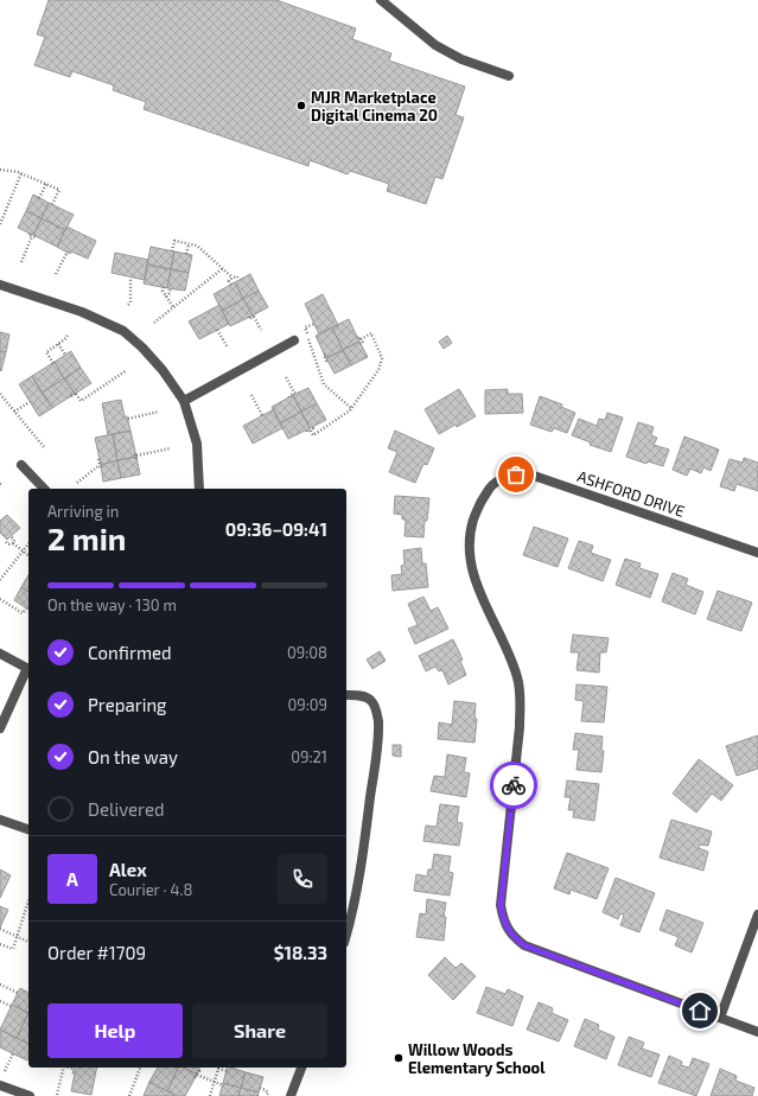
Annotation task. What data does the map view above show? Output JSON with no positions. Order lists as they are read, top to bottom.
{
  "streets": {
    "street": ["ASHFORD DRIVE"]
  },
  "places": ["MJR Marketplace Digital Cinema 20", "Willow Woods Elementary School"],
  "page": {
    "heading": ["2 min", "Arriving in", "09:36–09:41"],
    "panel": [
      "Alex",
      "Courier · 4.8",
      "Order #1709",
      "$18.33"
    ],
    "bar": "On the way · 130 m",
    "list": [
      ["Confirmed", "09:08"],
      ["Preparing", "09:09"],
      ["On the way", "09:21"],
      "Delivered"
    ],
    "round": "A",
    "buttons": ["Help", "Share"]
  }
}
